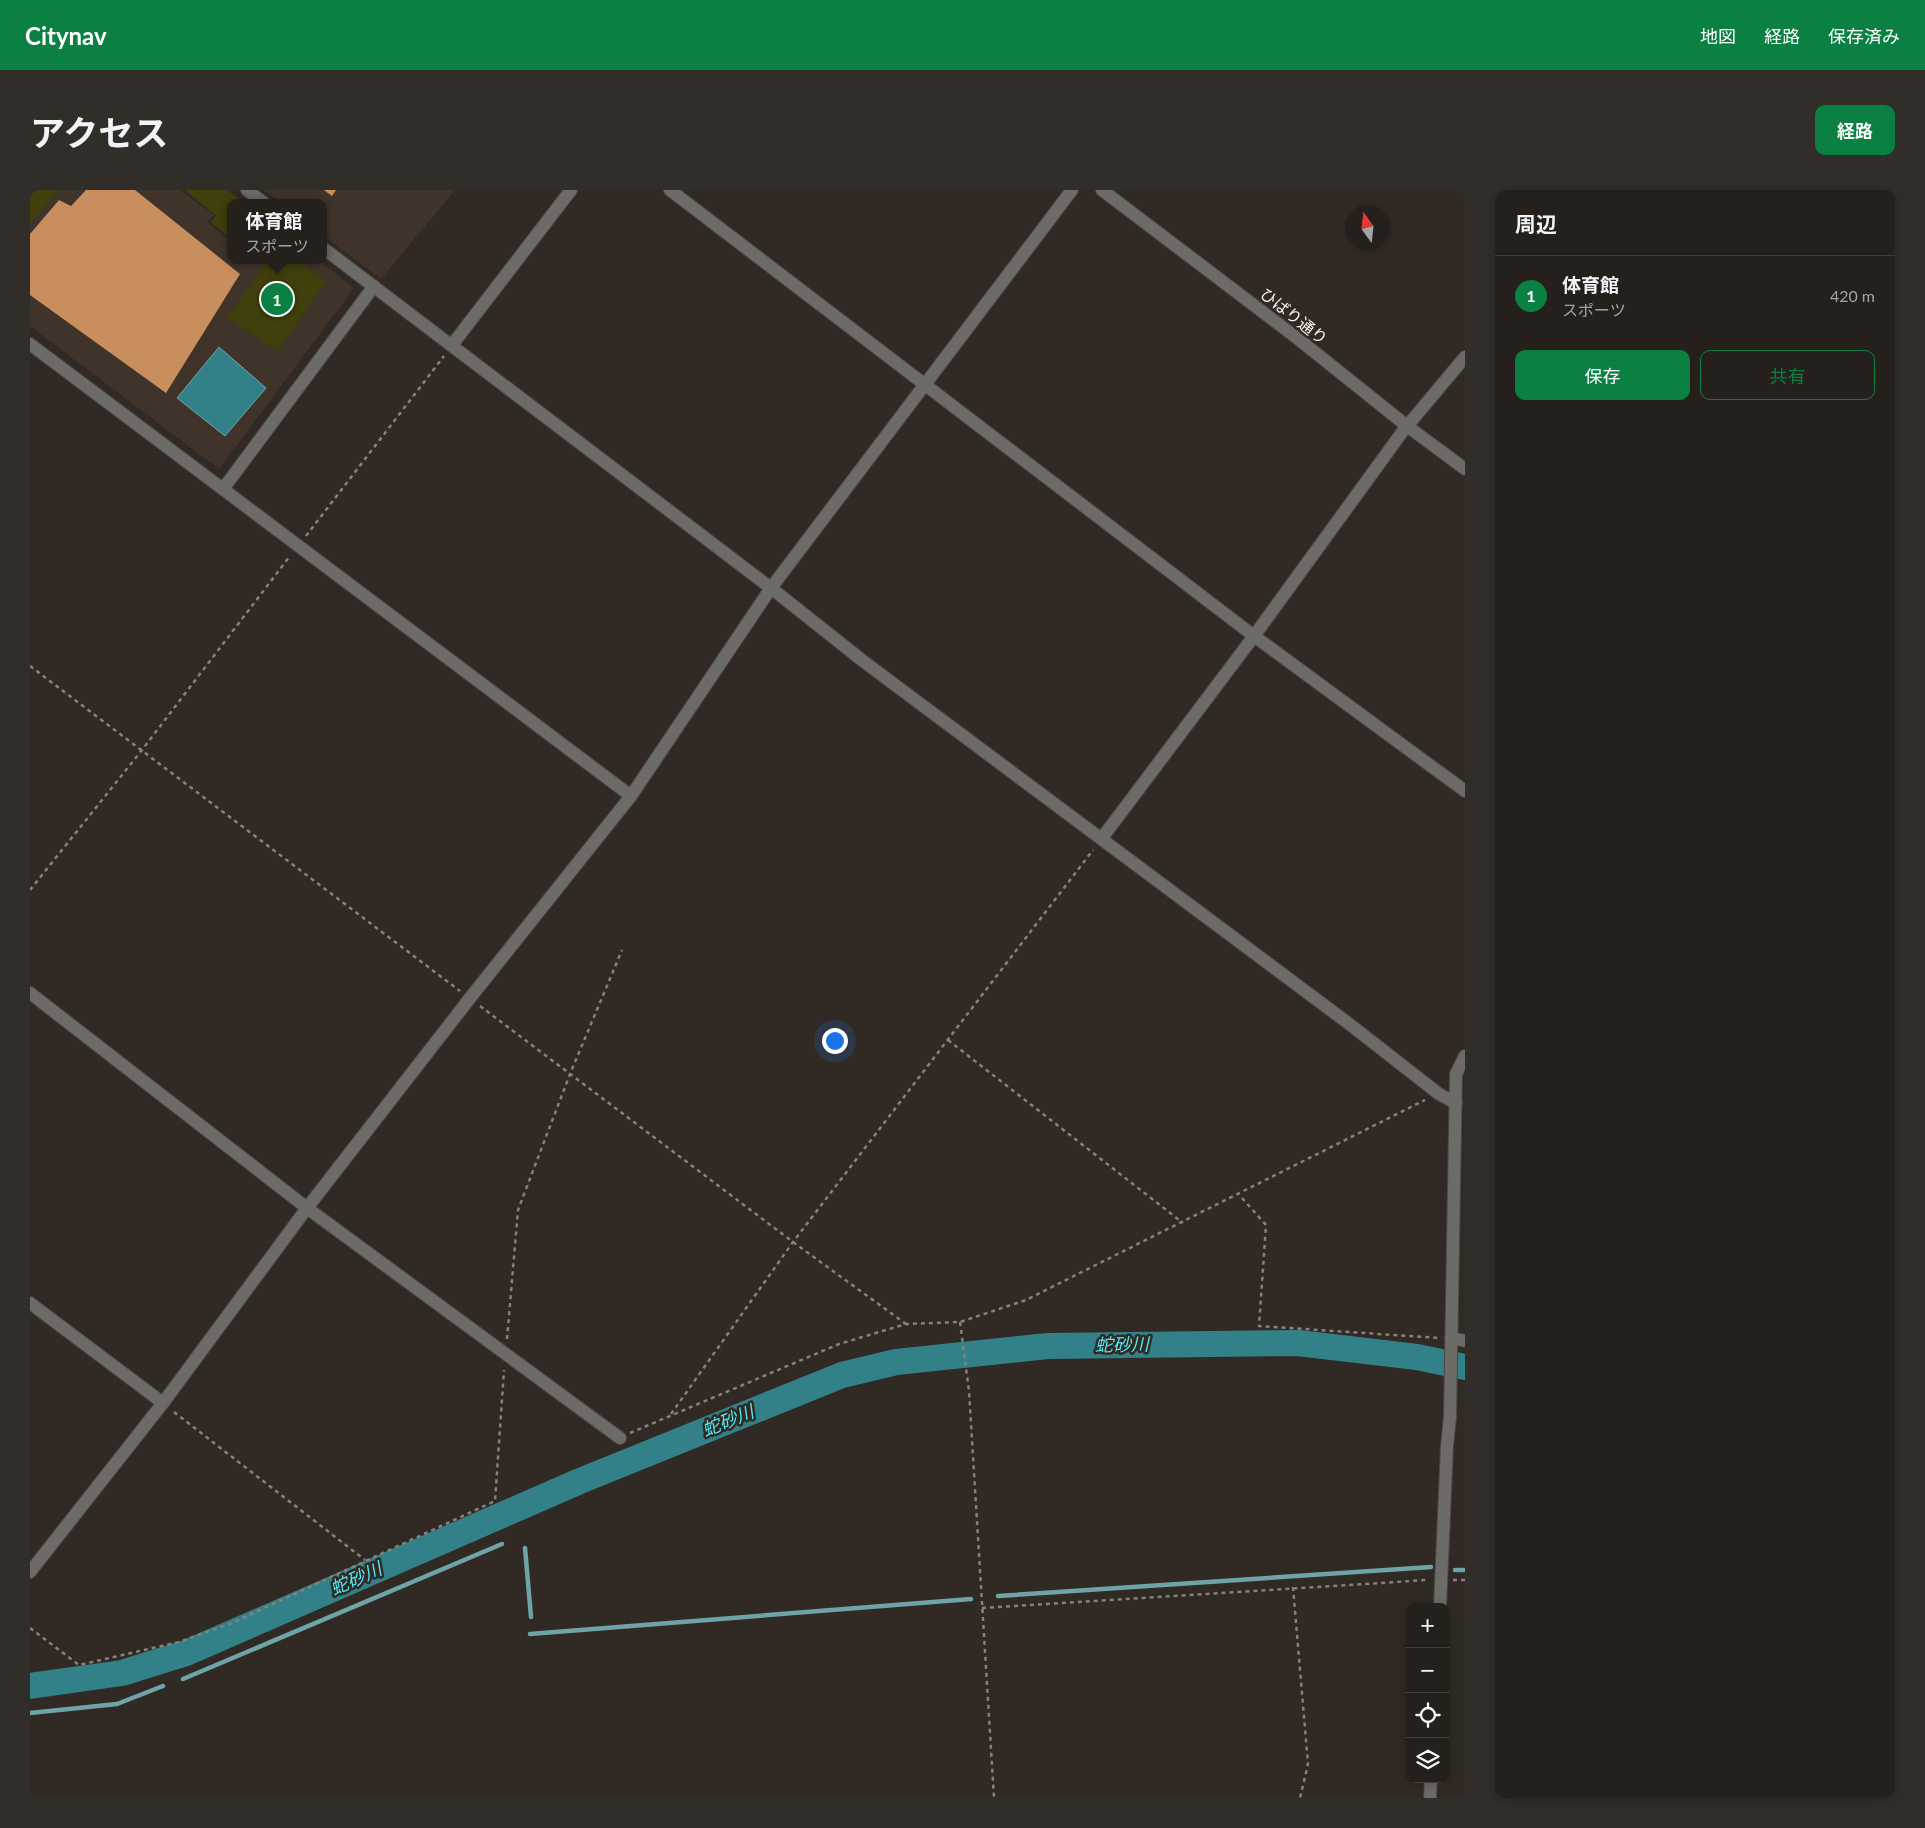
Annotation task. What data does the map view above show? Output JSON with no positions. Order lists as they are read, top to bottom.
{
  "streets": {
    "street": ["ひばり通り"]
  },
  "water": ["蛇砂川"],
  "north": "top",
  "page": {
    "header": "Citynav",
    "nav": ["地図", "経路", "保存済み"],
    "title": "アクセス",
    "buttons": [
      "経路",
      ["保存", "共有"]
    ],
    "heading": "周辺",
    "popup": ["体育館", "スポーツ"],
    "list": [
      {
        "mark": "1",
        "name": "体育館",
        "note": "スポーツ",
        "value": "420 m"
      }
    ],
    "pins": "1",
    "map_buttons": ["+", "−"]
  }
}
